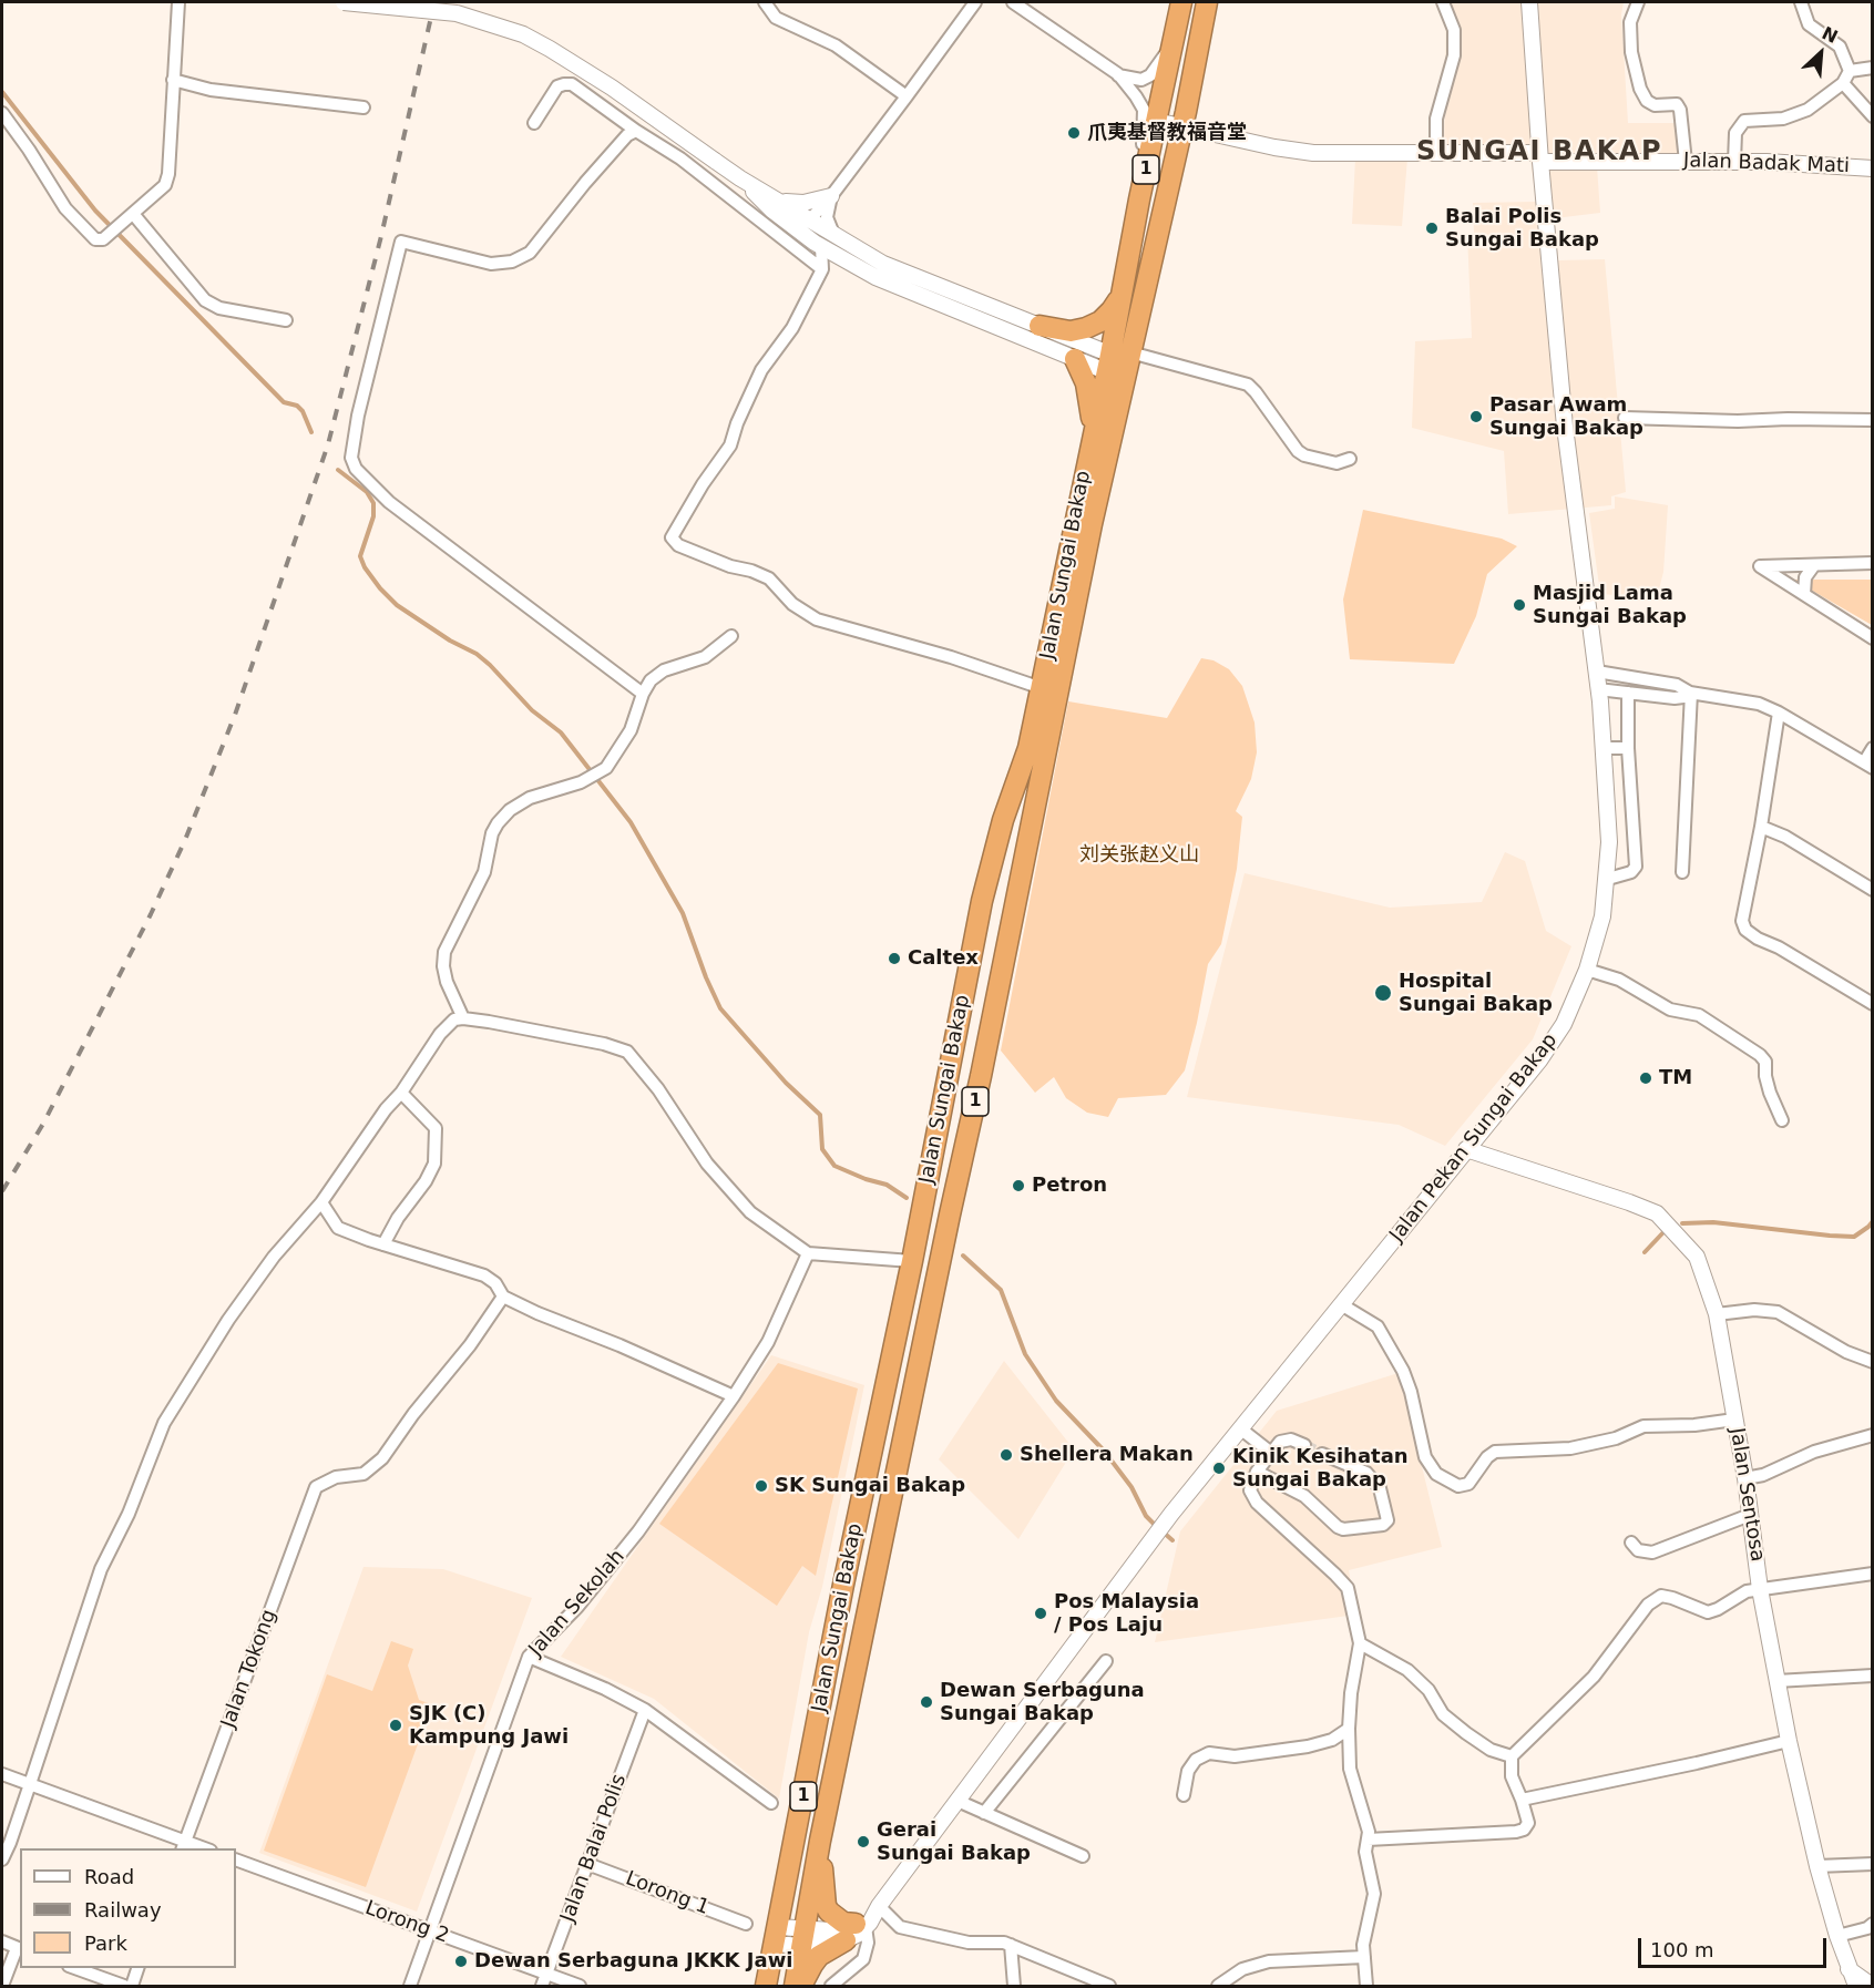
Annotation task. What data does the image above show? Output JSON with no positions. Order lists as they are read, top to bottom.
{
  "streets": {
    "highway": ["1", "Jalan Sungai Bakap"],
    "street": [
      "Jalan Badak Mati",
      "Jalan Pekan Sungai Bakap",
      "Jalan Sentosa",
      "Jalan Sekolah",
      "Jalan Tokong",
      "Jalan Balai Polis",
      "Lorong 1",
      "Lorong 2"
    ]
  },
  "crossings": [
    ["Jalan Badak Mati", "Jalan Sungai Bakap"],
    ["Jalan Badak Mati", "Jalan Pekan Sungai Bakap"],
    ["Jalan Sungai Bakap", "Jalan Pekan Sungai Bakap"],
    ["Jalan Pekan Sungai Bakap", "Jalan Sentosa"],
    ["Jalan Sekolah", "Lorong 2"],
    ["Jalan Balai Polis", "Lorong 1"],
    ["Jalan Balai Polis", "Lorong 2"]
  ],
  "districts": ["SUNGAI BAKAP"],
  "parks": ["刘关张赵义山"],
  "places": [
    "爪夷基督教福音堂",
    "Balai Polis Sungai Bakap",
    "Pasar Awam Sungai Bakap",
    "Masjid Lama Sungai Bakap",
    "Caltex",
    "Hospital Sungai Bakap",
    "TM",
    "Petron",
    "Shellera Makan",
    "Kinik Kesihatan Sungai Bakap",
    "SK Sungai Bakap",
    "Pos Malaysia / Pos Laju",
    "Dewan Serbaguna Sungai Bakap",
    "SJK (C) Kampung Jawi",
    "Gerai Sungai Bakap",
    "Dewan Serbaguna JKKK Jawi"
  ],
  "legend": ["Road", "Railway", "Park"],
  "scale_bar": "100 m",
  "north": "top right"
}
